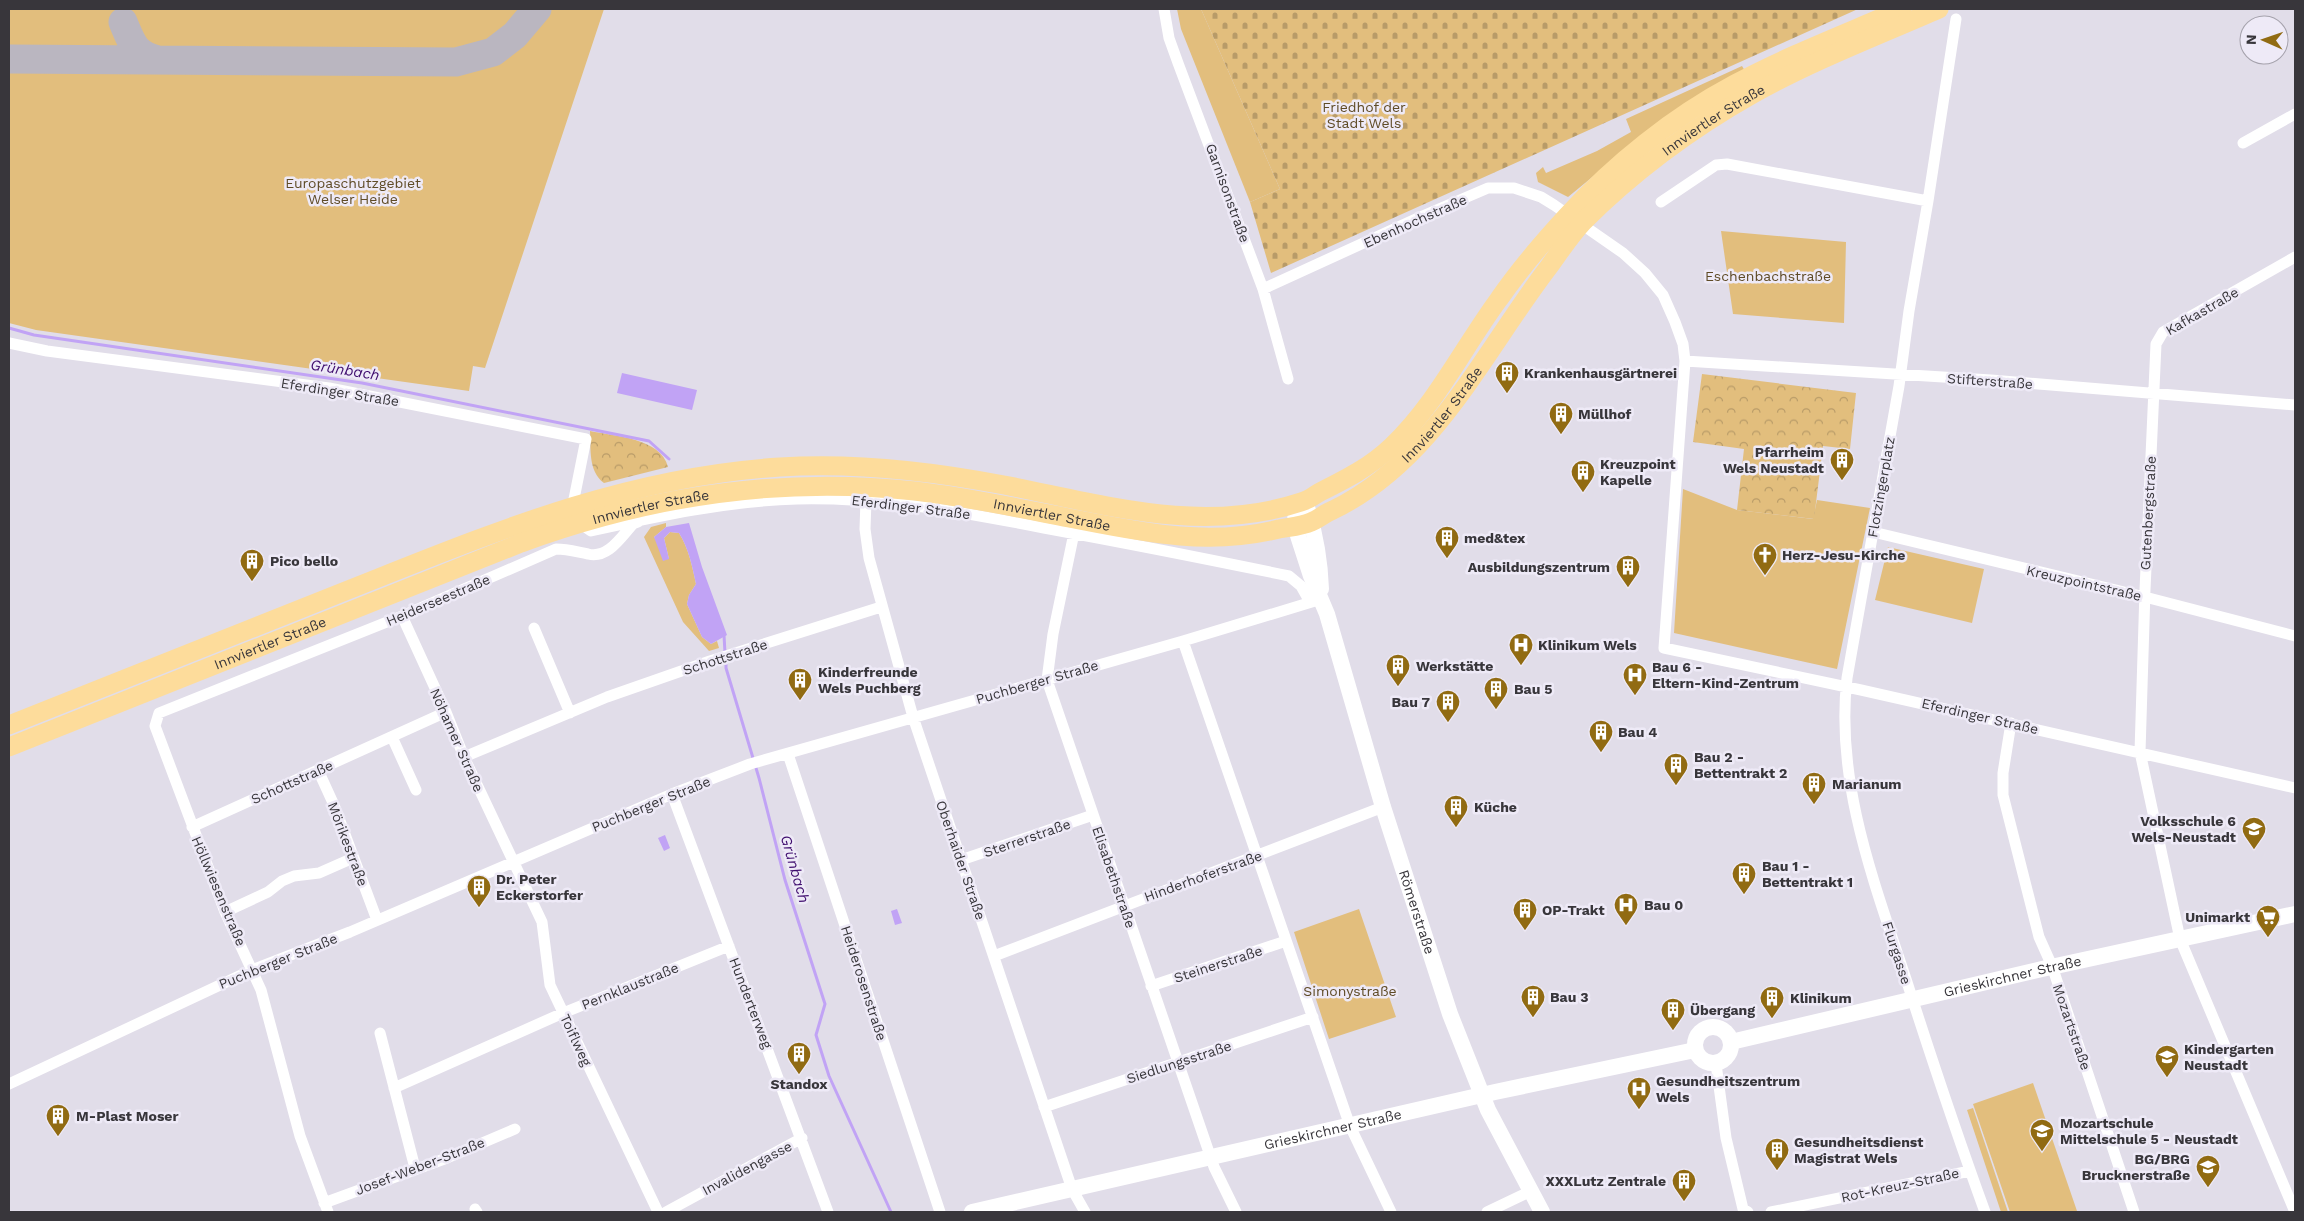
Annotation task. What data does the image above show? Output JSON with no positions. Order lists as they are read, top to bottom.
{
  "streets": {
    "main road": ["Innviertler Straße", "Römerstraße", "Grieskirchner Straße"],
    "street": [
      "Garnisonstraße",
      "Ebenhochstraße",
      "Kafkastraße",
      "Stifterstraße",
      "Eferdinger Straße",
      "Flotzingerplatz",
      "Gutenbergstraße",
      "Kreuzpointstraße",
      "Heiderseestraße",
      "Schottstraße",
      "Puchberger Straße",
      "Nöhamer Straße",
      "Sterrerstraße",
      "Mörikestraße",
      "Oberhaider Straße",
      "Hinderhoferstraße",
      "Elisabethstraße",
      "Höllwiesenstraße",
      "Flurgasse",
      "Steinerstraße",
      "Heiderosenstraße",
      "Pernklaustraße",
      "Hunderterweg",
      "Mozartstraße",
      "Toiflweg",
      "Siedlungsstraße",
      "Josef-Weber-Straße",
      "Invalidengasse",
      "Rot-Kreuz-Straße"
    ]
  },
  "crossings": [
    ["Innviertler Straße", "Ebenhochstraße"],
    ["Innviertler Straße", "Eferdinger Straße"],
    ["Innviertler Straße", "Römerstraße"],
    ["Garnisonstraße", "Ebenhochstraße"],
    ["Ebenhochstraße", "Stifterstraße"],
    ["Ebenhochstraße", "Eferdinger Straße"],
    ["Kafkastraße", "Stifterstraße"],
    ["Kafkastraße", "Gutenbergstraße"],
    ["Stifterstraße", "Eferdinger Straße"],
    ["Stifterstraße", "Flotzingerplatz"],
    ["Stifterstraße", "Gutenbergstraße"],
    ["Eferdinger Straße", "Flotzingerplatz"],
    ["Eferdinger Straße", "Gutenbergstraße"],
    ["Eferdinger Straße", "Heiderseestraße"],
    ["Eferdinger Straße", "Puchberger Straße"],
    ["Eferdinger Straße", "Oberhaider Straße"],
    ["Eferdinger Straße", "Elisabethstraße"],
    ["Eferdinger Straße", "Römerstraße"],
    ["Eferdinger Straße", "Flurgasse"],
    ["Eferdinger Straße", "Mozartstraße"],
    ["Flotzingerplatz", "Kreuzpointstraße"],
    ["Flotzingerplatz", "Flurgasse"],
    ["Gutenbergstraße", "Kreuzpointstraße"],
    ["Gutenbergstraße", "Grieskirchner Straße"],
    ["Heiderseestraße", "Nöhamer Straße"],
    ["Heiderseestraße", "Höllwiesenstraße"],
    ["Schottstraße", "Nöhamer Straße"],
    ["Schottstraße", "Mörikestraße"],
    ["Schottstraße", "Oberhaider Straße"],
    ["Schottstraße", "Höllwiesenstraße"],
    ["Puchberger Straße", "Nöhamer Straße"],
    ["Puchberger Straße", "Mörikestraße"],
    ["Puchberger Straße", "Oberhaider Straße"],
    ["Puchberger Straße", "Elisabethstraße"],
    ["Puchberger Straße", "Höllwiesenstraße"],
    ["Puchberger Straße", "Römerstraße"],
    ["Puchberger Straße", "Heiderosenstraße"],
    ["Puchberger Straße", "Hunderterweg"],
    ["Puchberger Straße", "Toiflweg"],
    ["Nöhamer Straße", "Toiflweg"],
    ["Sterrerstraße", "Oberhaider Straße"],
    ["Sterrerstraße", "Elisabethstraße"],
    ["Oberhaider Straße", "Hinderhoferstraße"],
    ["Oberhaider Straße", "Grieskirchner Straße"],
    ["Oberhaider Straße", "Siedlungsstraße"],
    ["Hinderhoferstraße", "Elisabethstraße"],
    ["Hinderhoferstraße", "Römerstraße"],
    ["Elisabethstraße", "Steinerstraße"],
    ["Elisabethstraße", "Grieskirchner Straße"],
    ["Elisabethstraße", "Siedlungsstraße"],
    ["Höllwiesenstraße", "Josef-Weber-Straße"],
    ["Römerstraße", "Grieskirchner Straße"],
    ["Flurgasse", "Grieskirchner Straße"],
    ["Flurgasse", "Rot-Kreuz-Straße"],
    ["Grieskirchner Straße", "Mozartstraße"],
    ["Pernklaustraße", "Hunderterweg"],
    ["Pernklaustraße", "Toiflweg"],
    ["Hunderterweg", "Invalidengasse"]
  ],
  "water": ["Grünbach"],
  "parks": [
    "Friedhof der Stadt Wels",
    "Europaschutzgebiet Welser Heide",
    "Eschenbachstraße",
    "Simonystraße"
  ],
  "places": {
    "building": [
      "Krankenhausgärtnerei",
      "Müllhof",
      "Pfarrheim Wels Neustadt",
      "Kreuzpoint Kapelle",
      "med&tex",
      "Pico bello",
      "Ausbildungszentrum",
      "Werkstätte",
      "Kinderfreunde Wels Puchberg",
      "Bau 5",
      "Bau 7",
      "Bau 4",
      "Bau 2 - Bettentrakt 2",
      "Marianum",
      "Küche",
      "Bau 1 - Bettentrakt 1",
      "Dr. Peter Eckerstorfer",
      "OP-Trakt",
      "Bau 3",
      "Klinikum",
      "Übergang",
      "Standox",
      "M-Plast Moser",
      "Gesundheitsdienst Magistrat Wels",
      "XXXLutz Zentrale"
    ],
    "church": ["Herz-Jesu-Kirche"],
    "hospital": [
      "Klinikum Wels",
      "Bau 6 - Eltern-Kind-Zentrum",
      "Bau 0",
      "Gesundheitszentrum Wels"
    ],
    "school or university": [
      "Volksschule 6 Wels-Neustadt",
      "Kindergarten Neustadt",
      "Mozartschule Mittelschule 5 - Neustadt",
      "BG/BRG Brucknerstraße"
    ],
    "supermarket": ["Unimarkt"]
  },
  "north": "left"
}
